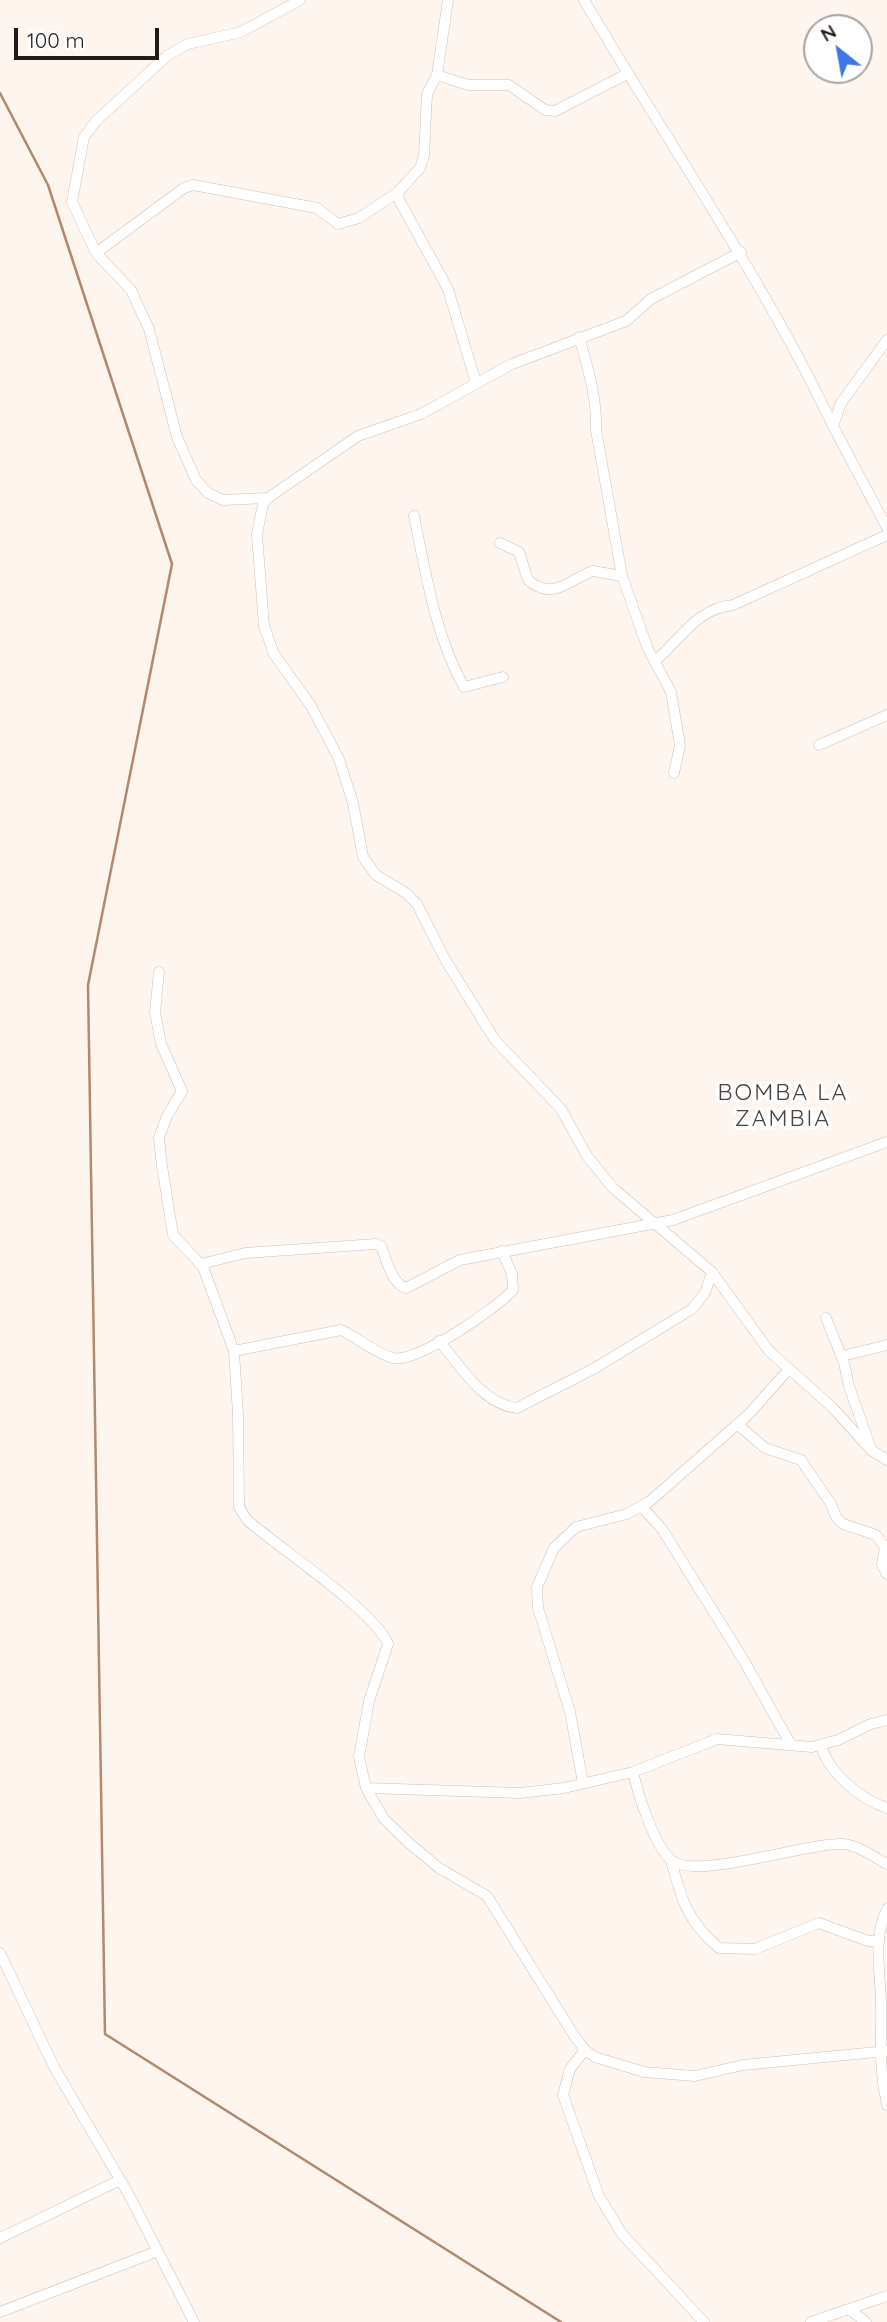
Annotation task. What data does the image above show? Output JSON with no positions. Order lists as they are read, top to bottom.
{
  "districts": ["BOMBA LA ZAMBIA"],
  "scale_bar": "100 m",
  "north": "top left"
}
